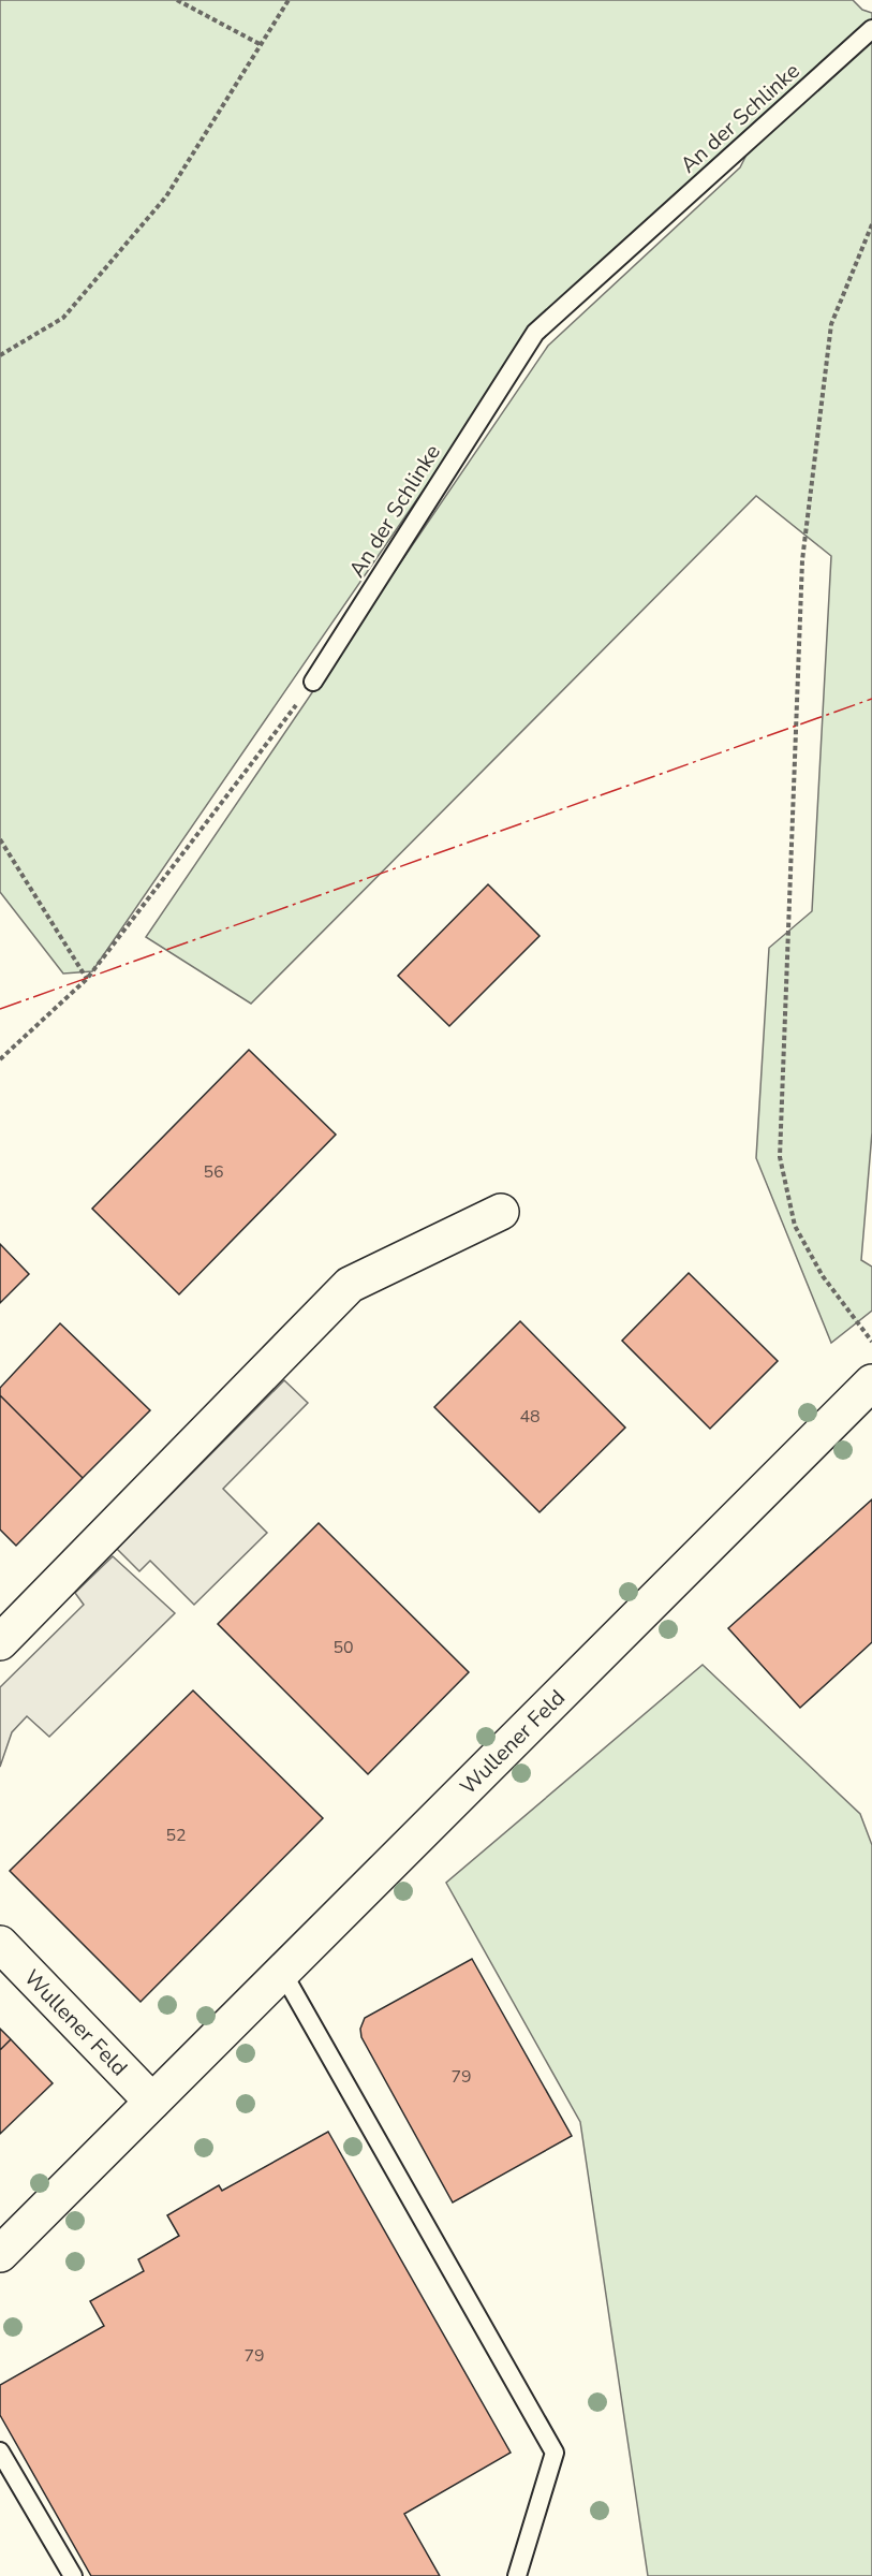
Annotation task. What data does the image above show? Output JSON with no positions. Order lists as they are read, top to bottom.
{
  "streets": {
    "street": ["Wullener Feld"],
    "lane": ["An der Schlinke"]
  },
  "house_numbers": [
    "56",
    "48",
    "50",
    "52",
    "79",
    "79"
  ]
}
